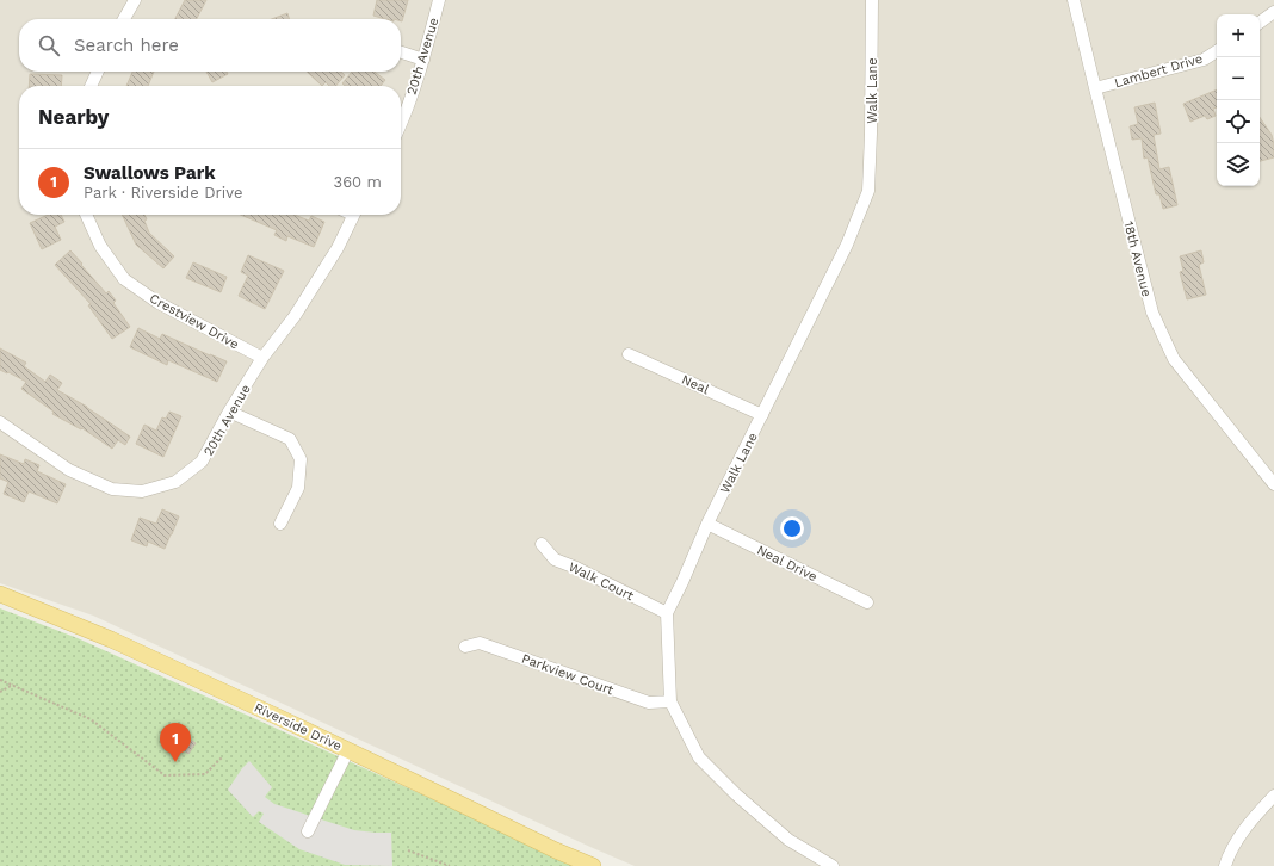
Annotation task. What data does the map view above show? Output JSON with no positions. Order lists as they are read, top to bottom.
{
  "streets": {
    "main road": ["Riverside Drive"],
    "street": [
      "20th Avenue",
      "Lambert Drive",
      "Walk Lane",
      "18th Avenue",
      "Crestview Drive",
      "Neal",
      "Neal Drive",
      "Walk Court",
      "Parkview Court"
    ]
  },
  "crossings": [
    ["20th Avenue", "Crestview Drive"],
    ["Lambert Drive", "18th Avenue"],
    ["Walk Lane", "Neal"],
    ["Walk Lane", "Neal Drive"],
    ["Walk Lane", "Walk Court"],
    ["Walk Lane", "Parkview Court"]
  ],
  "page": {
    "map_buttons": ["+", "−"],
    "search": "Search here",
    "heading": "Nearby",
    "list": [
      {
        "mark": "1",
        "name": "Swallows Park",
        "note": "Park · Riverside Drive",
        "value": "360 m"
      }
    ],
    "pins": "1"
  }
}
